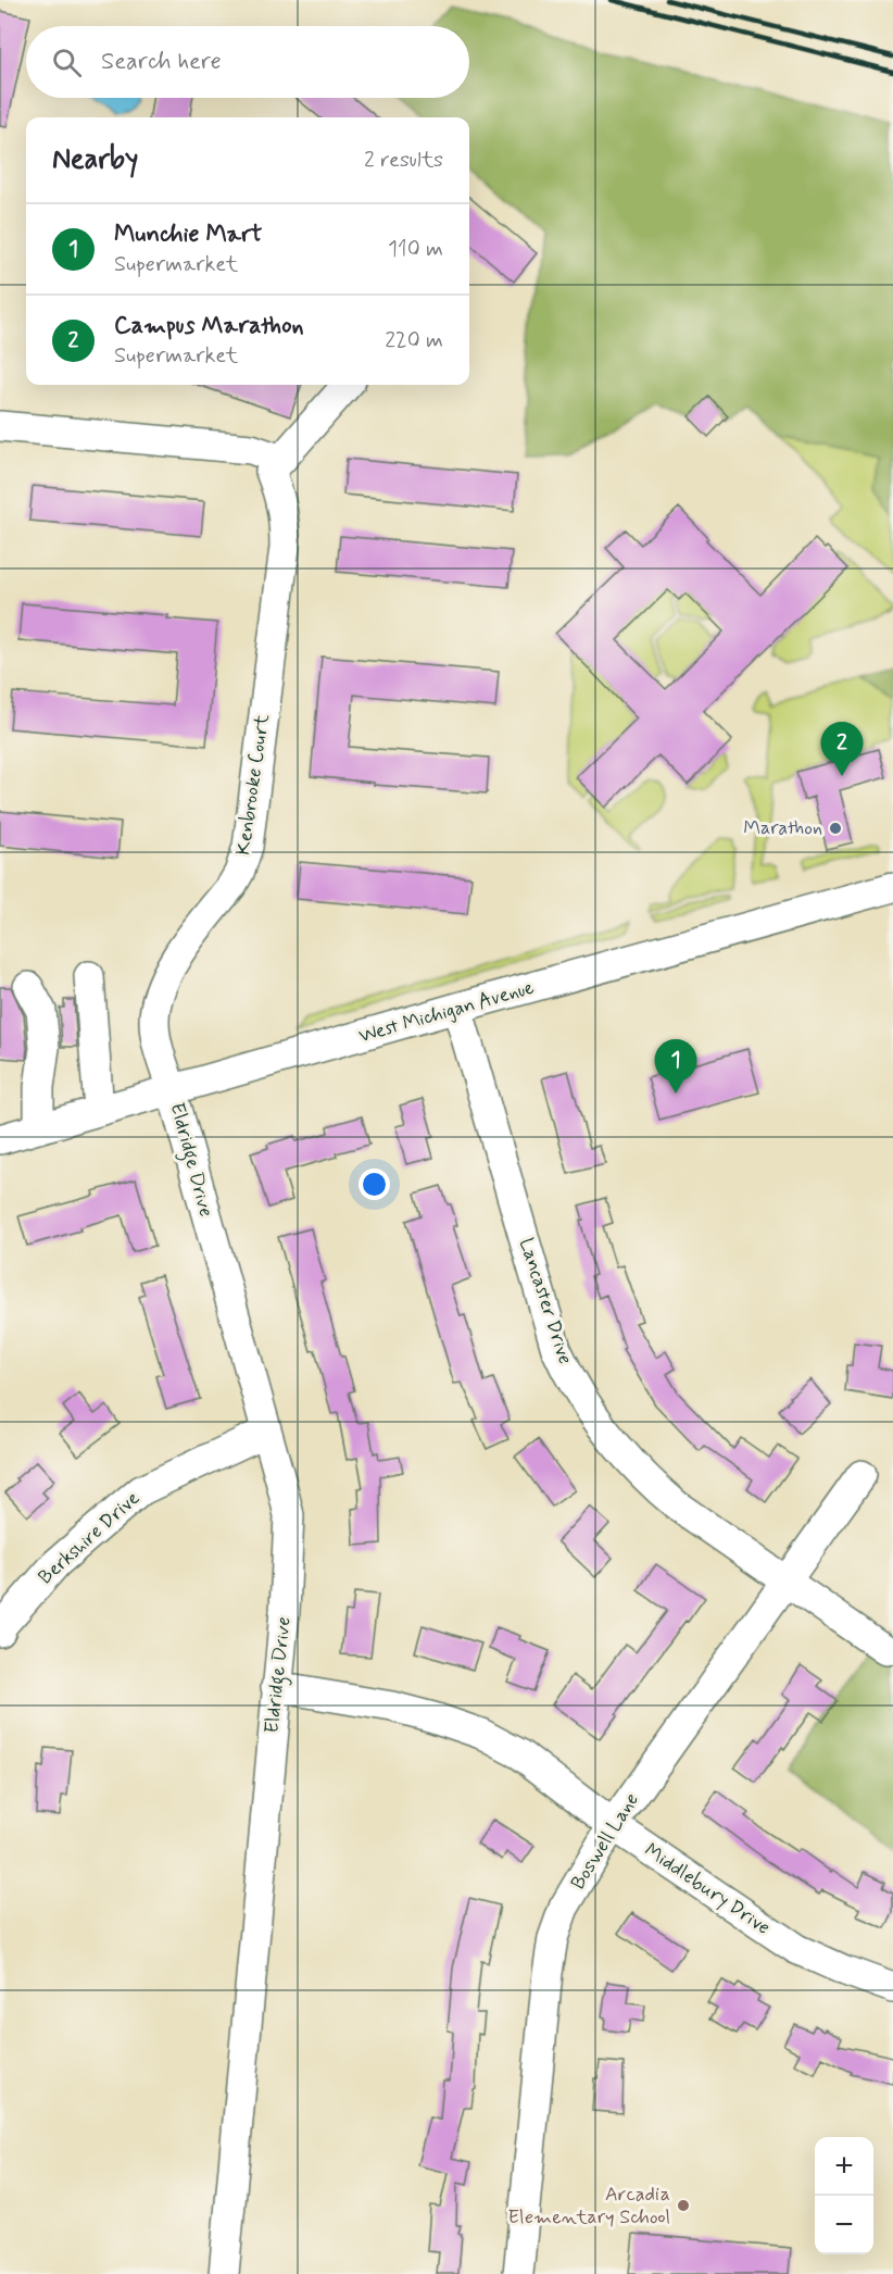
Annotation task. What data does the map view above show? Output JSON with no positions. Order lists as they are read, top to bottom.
{
  "streets": {
    "street": [
      "Kenbrooke Court",
      "West Michigan Avenue",
      "Eldridge Drive",
      "Lancaster Drive",
      "Berkshire Drive",
      "Boswell Lane",
      "Middlebury Drive"
    ]
  },
  "crossings": [
    ["Kenbrooke Court", "West Michigan Avenue"],
    ["Kenbrooke Court", "Eldridge Drive"],
    ["West Michigan Avenue", "Eldridge Drive"],
    ["West Michigan Avenue", "Lancaster Drive"],
    ["Eldridge Drive", "Berkshire Drive"],
    ["Eldridge Drive", "Middlebury Drive"],
    ["Lancaster Drive", "Boswell Lane"],
    ["Boswell Lane", "Middlebury Drive"]
  ],
  "places": ["Marathon", "Arcadia Elementary School"],
  "page": {
    "search": "Search here",
    "heading": ["Nearby", "2 results"],
    "list": [
      {
        "mark": "1",
        "name": "Munchie Mart",
        "note": "Supermarket",
        "value": "110 m"
      },
      {
        "mark": "2",
        "name": "Campus Marathon",
        "note": "Supermarket",
        "value": "220 m"
      }
    ],
    "pins": ["2", "1"],
    "map_buttons": ["+", "−"]
  }
}
